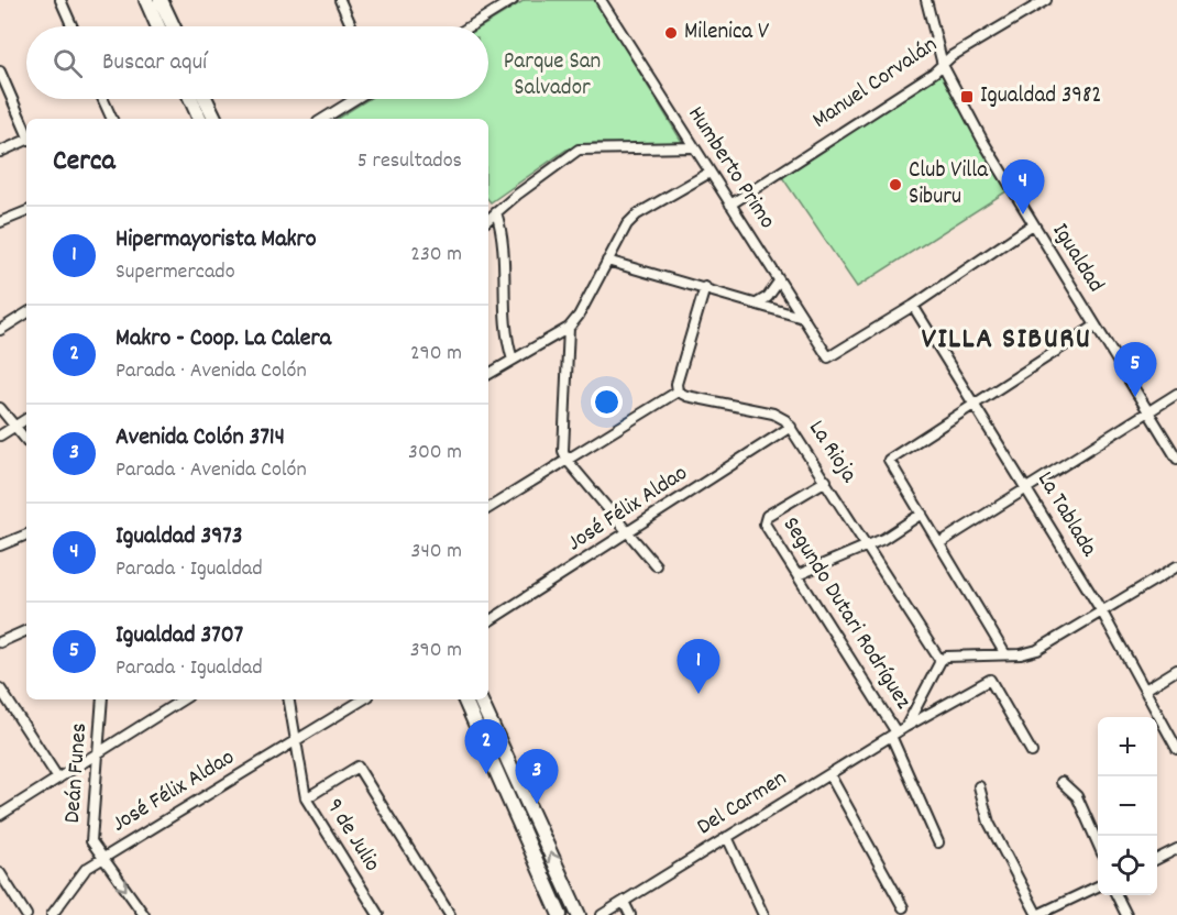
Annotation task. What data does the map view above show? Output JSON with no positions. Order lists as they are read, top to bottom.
{
  "streets": {
    "street": [
      "Manuel Corvalán",
      "Humberto Primo",
      "Igualdad",
      "La Rioja",
      "José Félix Aldao",
      "La Tablada",
      "Segundo Dutari Rodríguez",
      "Deán Funes",
      "Del Carmen",
      "9 de Julio"
    ]
  },
  "crossings": [
    ["Manuel Corvalán", "Humberto Primo"],
    ["Manuel Corvalán", "Igualdad"],
    ["Humberto Primo", "La Tablada"],
    ["La Rioja", "José Félix Aldao"],
    ["La Rioja", "Segundo Dutari Rodríguez"],
    ["La Rioja", "Del Carmen"],
    ["José Félix Aldao", "Deán Funes"],
    ["José Félix Aldao", "9 de Julio"],
    ["Segundo Dutari Rodríguez", "Del Carmen"]
  ],
  "districts": ["VILLA SIBURU"],
  "parks": ["Parque San Salvador"],
  "places": {
    "other": ["Milenica V", "Club Villa Siburu"],
    "transit": ["Igualdad 3982"]
  },
  "page": {
    "search": "Buscar aquí",
    "heading": ["Cerca", "5 resultados"],
    "pins": [
      "4",
      "5",
      "1",
      "2",
      "3"
    ],
    "list": [
      {
        "mark": "1",
        "name": "Hipermayorista Makro",
        "note": "Supermercado",
        "value": "230 m"
      },
      {
        "mark": "2",
        "name": "Makro - Coop. La Calera",
        "note": "Parada · Avenida Colón",
        "value": "290 m"
      },
      {
        "mark": "3",
        "name": "Avenida Colón 3714",
        "note": "Parada · Avenida Colón",
        "value": "300 m"
      },
      {
        "mark": "4",
        "name": "Igualdad 3973",
        "note": "Parada · Igualdad",
        "value": "340 m"
      },
      {
        "mark": "5",
        "name": "Igualdad 3707",
        "note": "Parada · Igualdad",
        "value": "390 m"
      }
    ],
    "map_buttons": ["+", "−"]
  }
}
